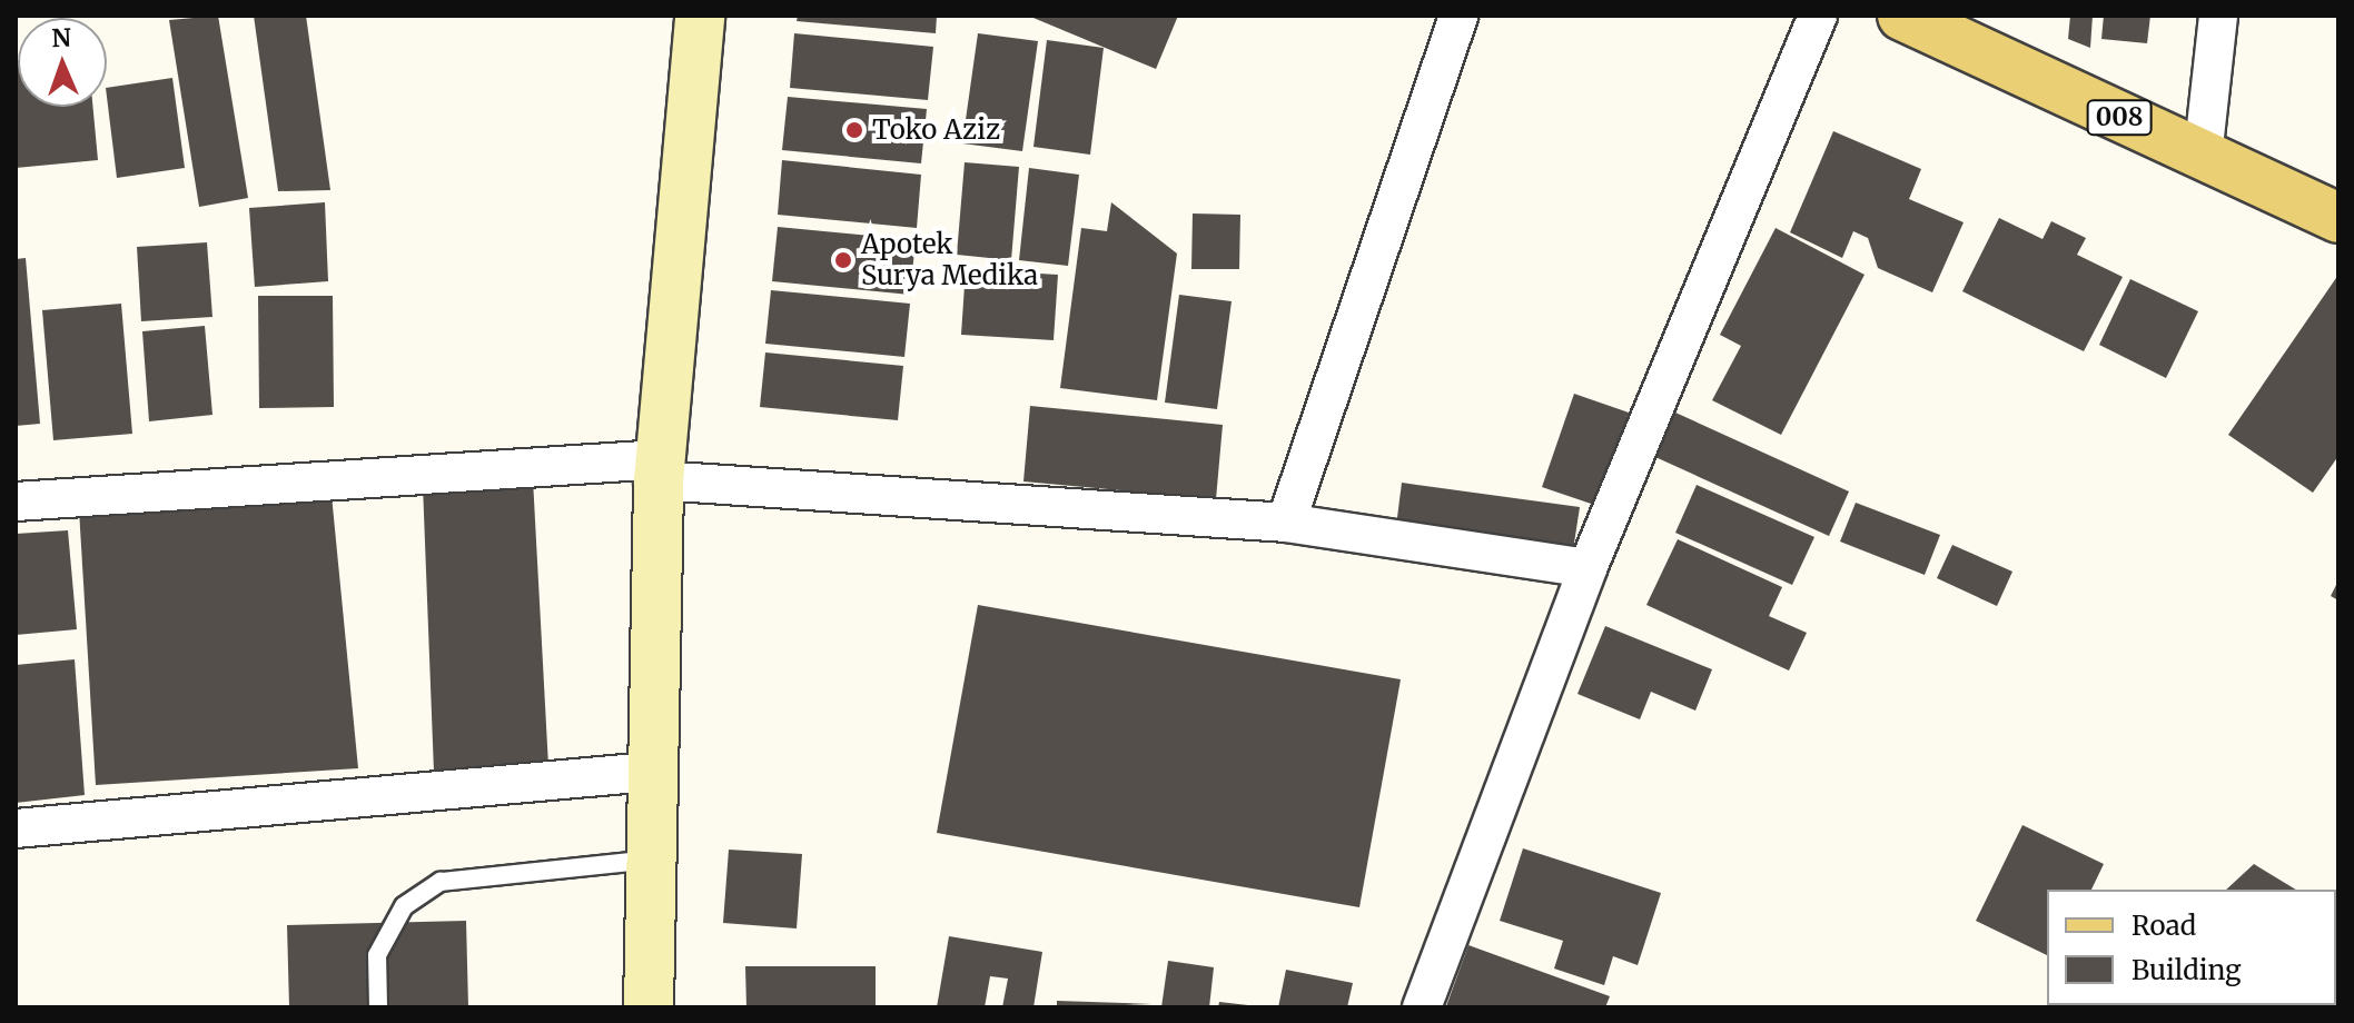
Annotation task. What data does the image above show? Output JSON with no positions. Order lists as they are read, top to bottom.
{
  "streets": {
    "main road": ["008"]
  },
  "places": ["Toko Aziz", "Apotek Surya Medika"],
  "legend": ["Road", "Building"],
  "north": "top"
}
